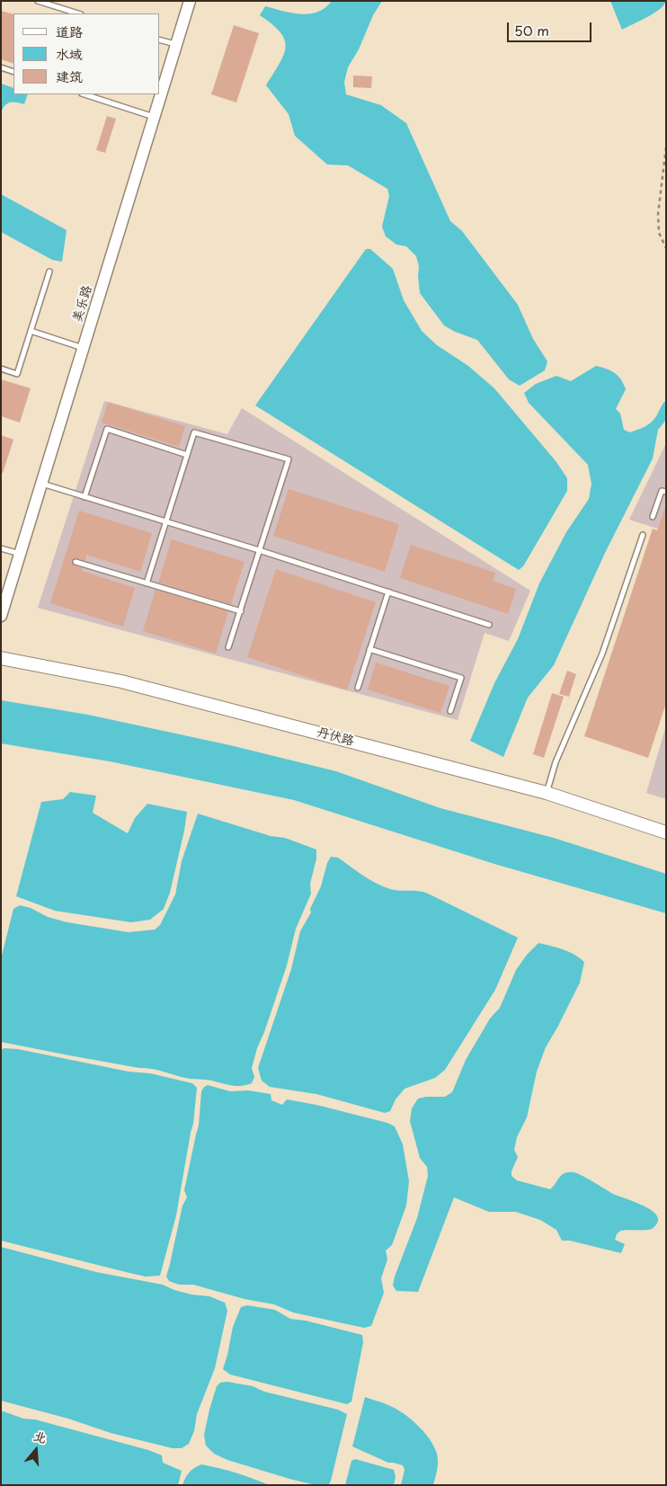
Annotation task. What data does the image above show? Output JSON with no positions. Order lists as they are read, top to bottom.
{
  "streets": {
    "main road": ["丹伏路"],
    "street": ["美乐路"]
  },
  "legend": ["道路", "水域", "建筑"],
  "scale_bar": "50 m",
  "north": "top"
}
